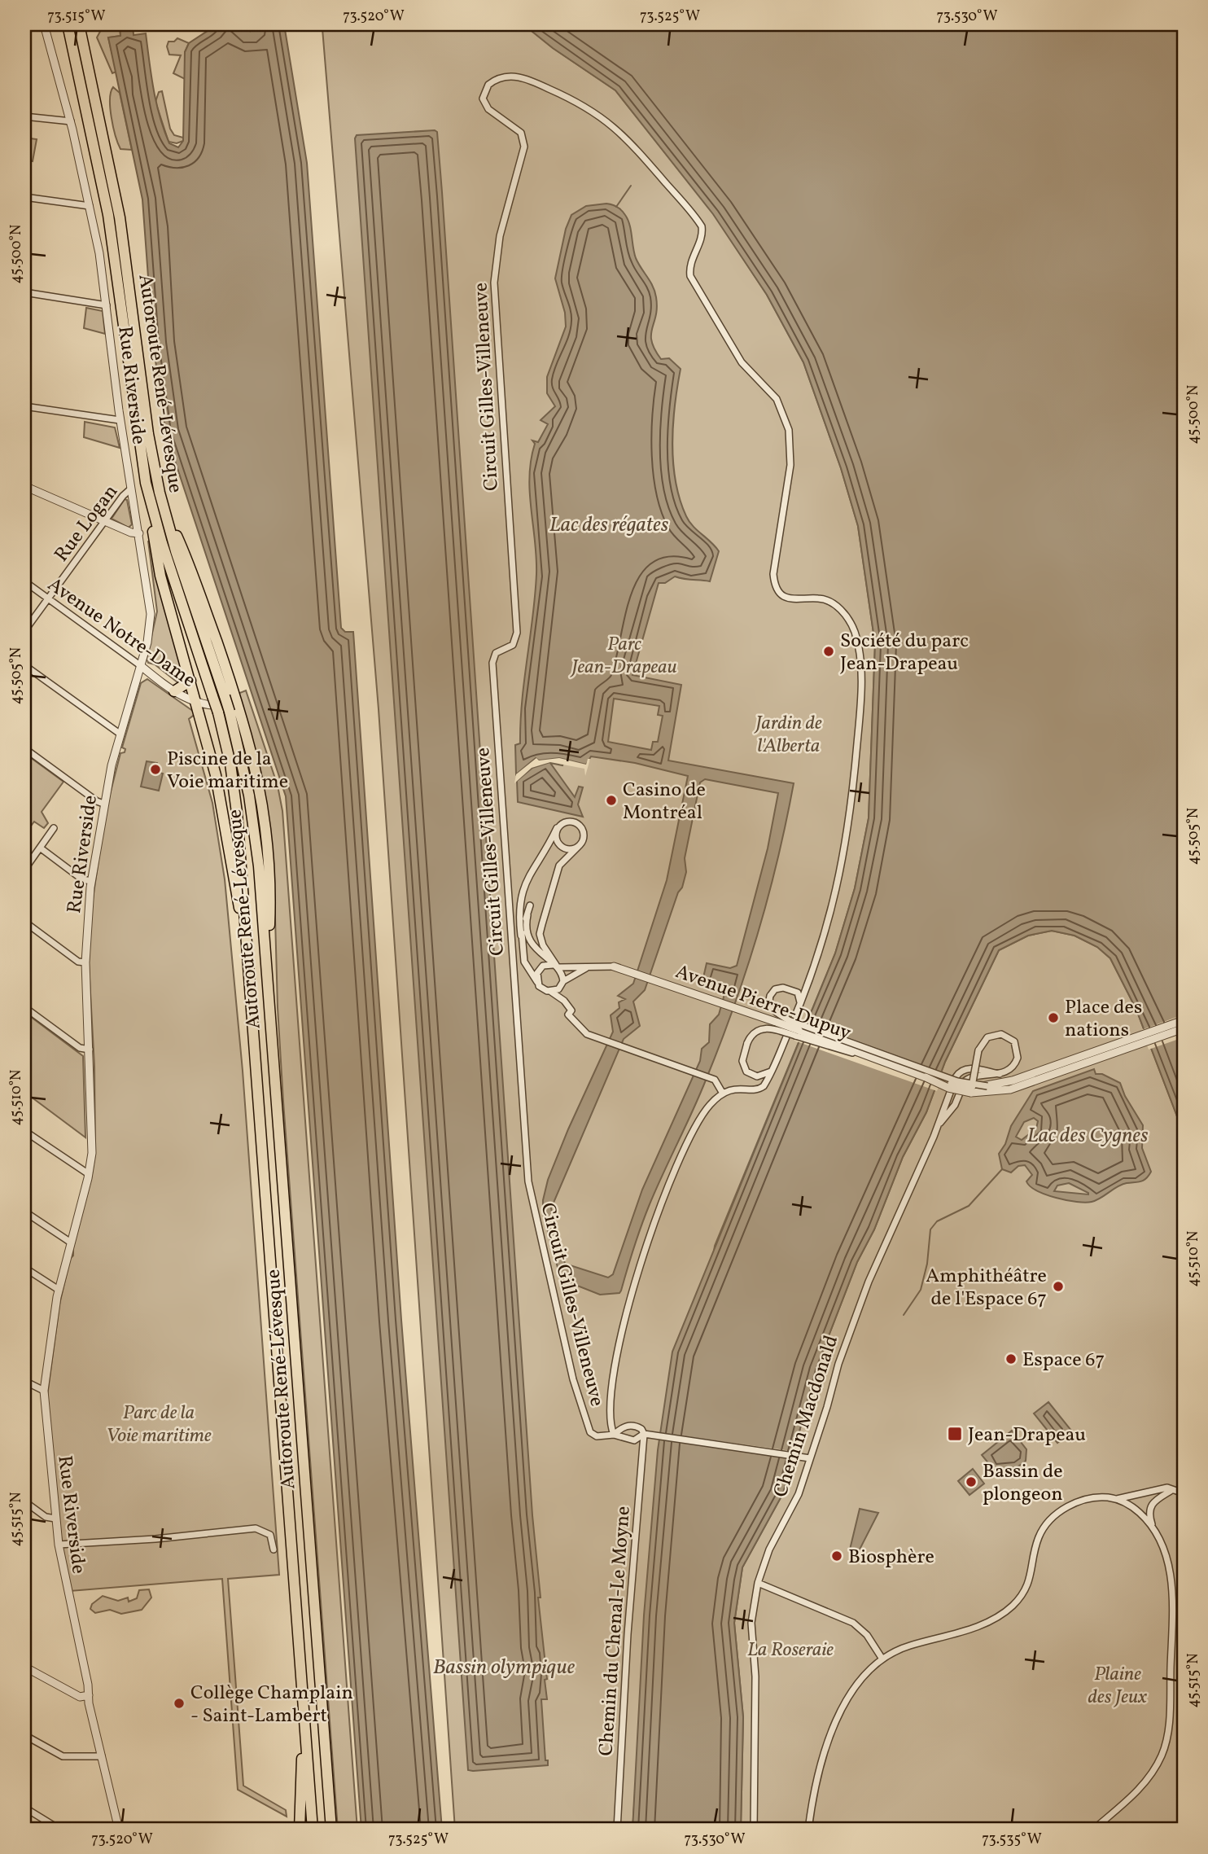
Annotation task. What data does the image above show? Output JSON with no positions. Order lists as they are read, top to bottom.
{
  "streets": {
    "highway": ["Autoroute René-Lévesque"],
    "street": [
      "Rue Riverside",
      "Circuit Gilles-Villeneuve",
      "Rue Logan",
      "Avenue Notre-Dame",
      "Avenue Pierre-Dupuy",
      "Chemin Macdonald",
      "Chemin du Chenal-Le Moyne"
    ]
  },
  "crossings": [
    ["Rue Riverside", "Rue Logan"],
    ["Rue Riverside", "Avenue Notre-Dame"],
    ["Rue Logan", "Avenue Notre-Dame"]
  ],
  "water": ["Lac des régates", "Lac des Cygnes", "Bassin olympique"],
  "parks": [
    "Parc Jean-Drapeau",
    "Jardin de l'Alberta",
    "Parc de la Voie maritime",
    "La Roseraie",
    "Plaine des Jeux"
  ],
  "places": {
    "other": [
      "Société du parc Jean-Drapeau",
      "Piscine de la Voie maritime",
      "Casino de Montréal",
      "Place des nations",
      "Amphithéâtre de l'Espace 67",
      "Espace 67",
      "Bassin de plongeon",
      "Biosphère",
      "Collège Champlain - Saint-Lambert"
    ],
    "transit": ["Jean-Drapeau"]
  },
  "coordinates": [
    "73.515°W",
    "73.520°W",
    "73.525°W",
    "73.530°W",
    "45.500°N",
    "45.505°N",
    "45.510°N",
    "45.515°N",
    "73.535°W"
  ]
}
